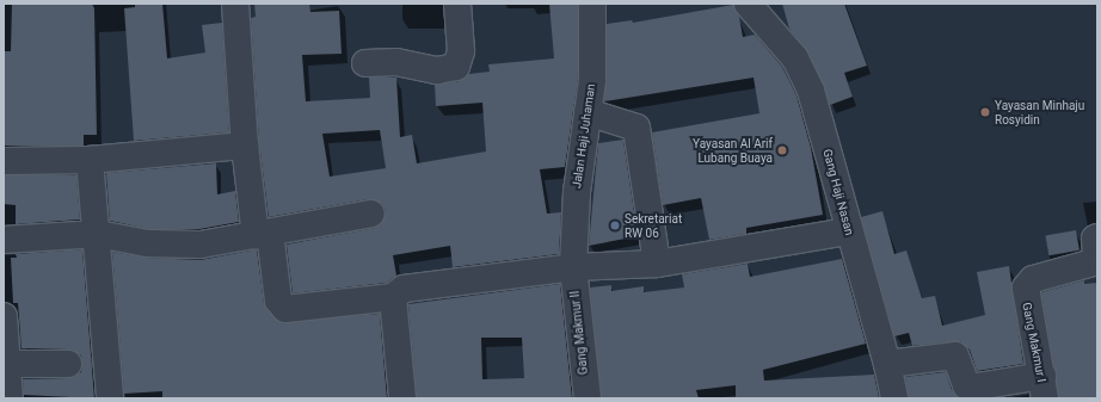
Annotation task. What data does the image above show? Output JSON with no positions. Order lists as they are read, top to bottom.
{
  "streets": {
    "street": [
      "Jalan Haji Juhaman",
      "Gang Haji Nasan",
      "Gang Makmur II",
      "Gang Makmur I"
    ]
  },
  "crossings": [
    ["Jalan Haji Juhaman", "Gang Makmur II"]
  ],
  "places": ["Yayasan Minhaju Rosyidin", "Yayasan Al Arif Lubang Buaya", "Sekretariat RW 06"]
}
